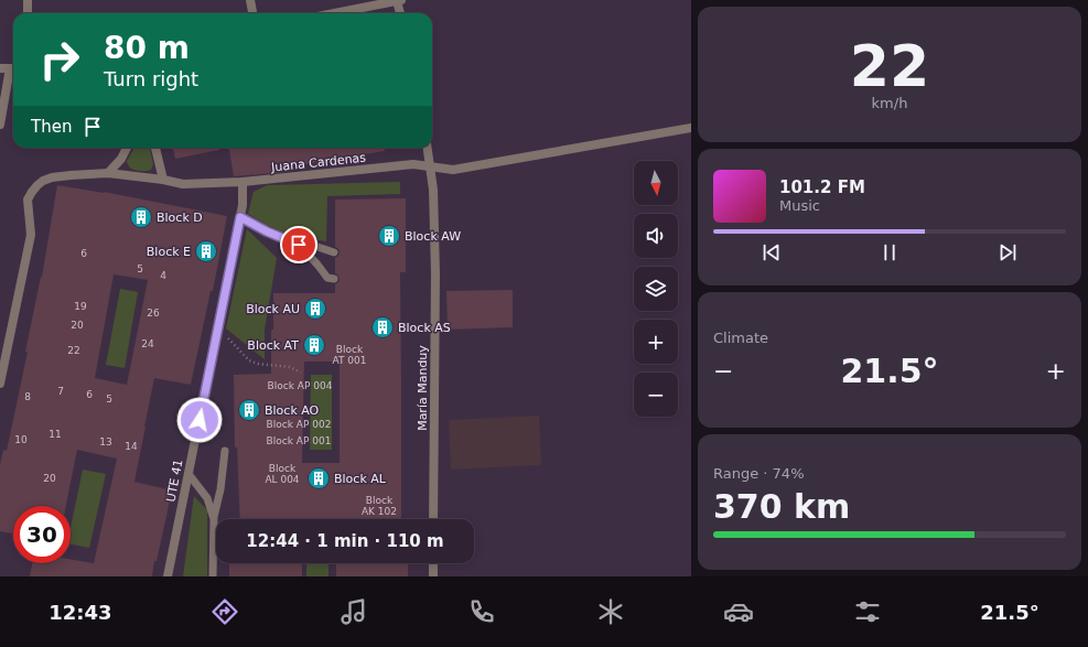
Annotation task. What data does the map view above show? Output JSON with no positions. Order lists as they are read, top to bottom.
{
  "streets": {
    "street": ["Juana Cardenas", "María Manduy", "UTE 41"]
  },
  "crossings": [
    ["Juana Cardenas", "María Manduy"],
    ["Juana Cardenas", "UTE 41"]
  ],
  "places": {
    "building": [
      "Block D",
      "Block AW",
      "Block E",
      "Block AU",
      "Block AS",
      "Block AT",
      "Block AO",
      "Block AL"
    ]
  },
  "house_numbers": [
    "6",
    "5",
    "4",
    "19",
    "26",
    "20",
    "24",
    "Block AT 001",
    "22",
    "Block AP 004",
    "7",
    "6",
    "8",
    "5",
    "Block AP 002",
    "11",
    "10",
    "Block AP 001",
    "13",
    "14",
    "Block AL 004",
    "20",
    "Block AK 102"
  ],
  "north": "bottom",
  "page": {
    "tile": [
      ["22", "km/h"],
      "Climate",
      ["Range · 74%", "370 km"]
    ],
    "turn": ["80 m", "Turn right"],
    "then": "Then",
    "map_buttons": ["+", "−"],
    "song": ["101.2 FM", "Music"],
    "heat": ["−", "21.5°", "+"],
    "limit": "30",
    "trip": "12:44 · 1 min · 110 m",
    "tabs": ["12:43", "21.5°"]
  }
}
